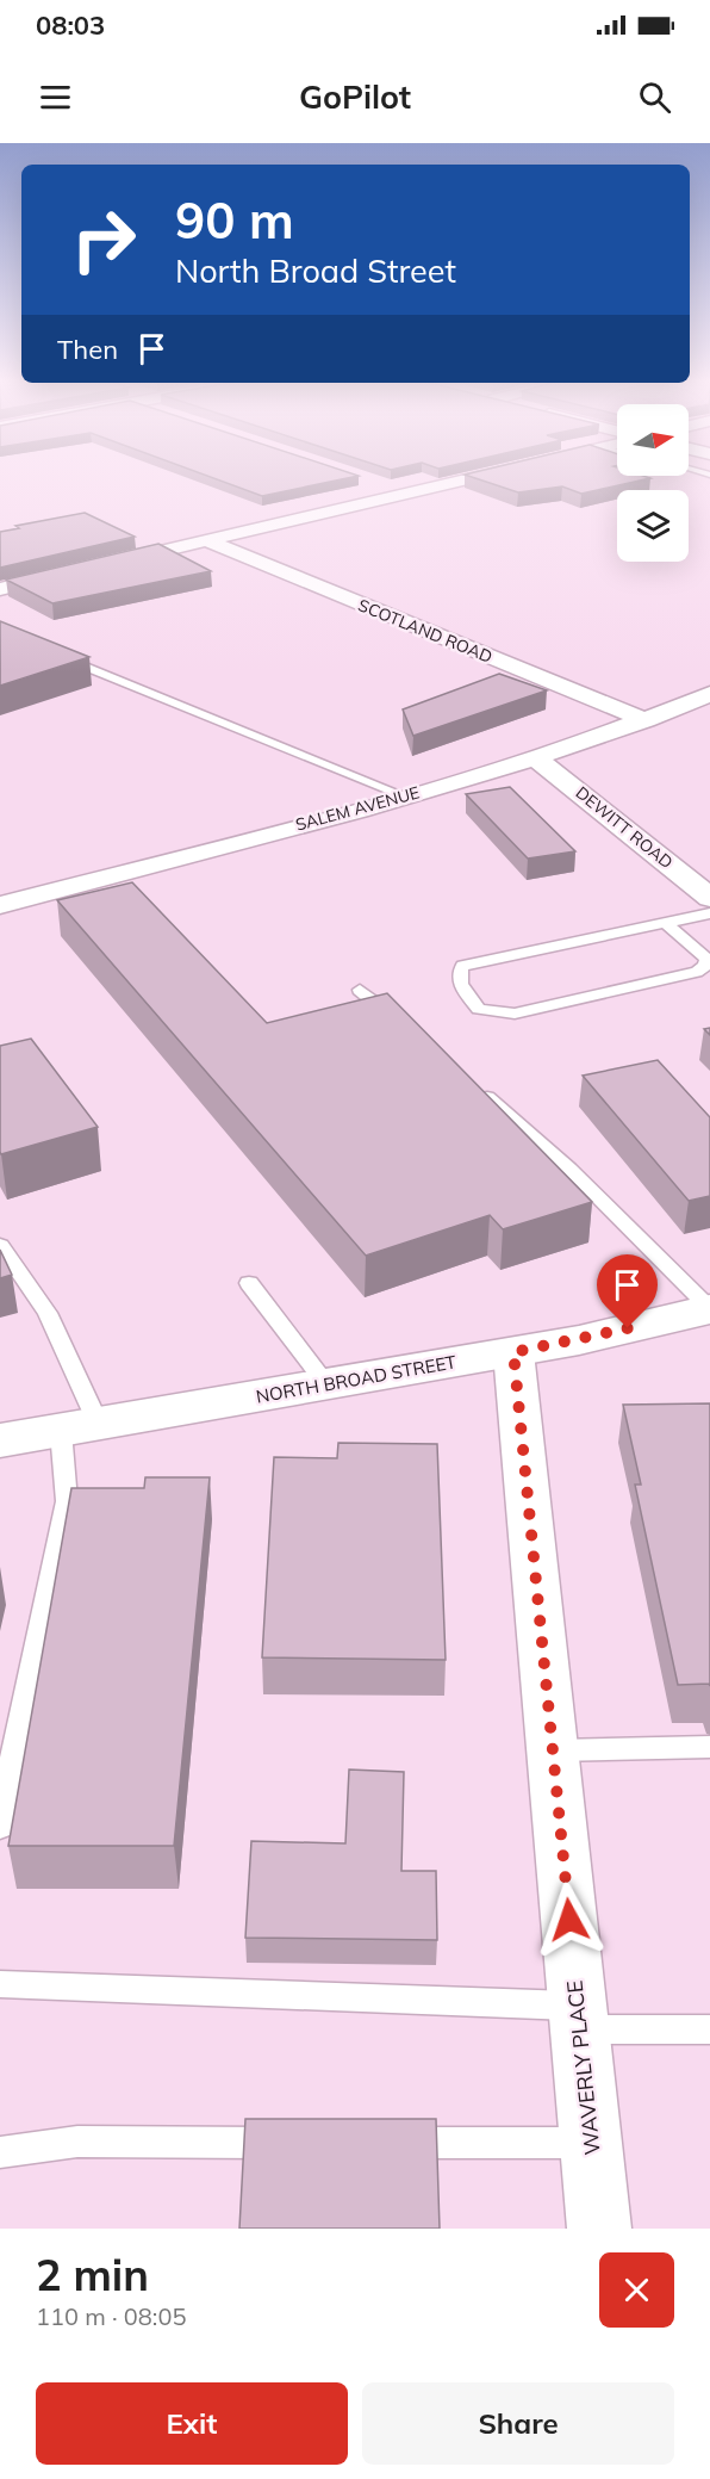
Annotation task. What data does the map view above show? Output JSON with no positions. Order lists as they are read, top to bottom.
{
  "streets": {
    "main road": ["NORTH BROAD STREET"],
    "street": [
      "SCOTLAND ROAD",
      "SALEM AVENUE",
      "DEWITT ROAD",
      "WAVERLY PLACE"
    ]
  },
  "crossings": [
    ["SCOTLAND ROAD", "SALEM AVENUE"],
    ["SALEM AVENUE", "DEWITT ROAD"],
    ["NORTH BROAD STREET", "WAVERLY PLACE"]
  ],
  "north": "right",
  "page": {
    "status": "08:03",
    "header": "GoPilot",
    "turn": ["90 m", "North Broad Street"],
    "then": "Then",
    "heading": ["2 min", "110 m · 08:05"],
    "buttons": ["Exit", "Share"]
  }
}
